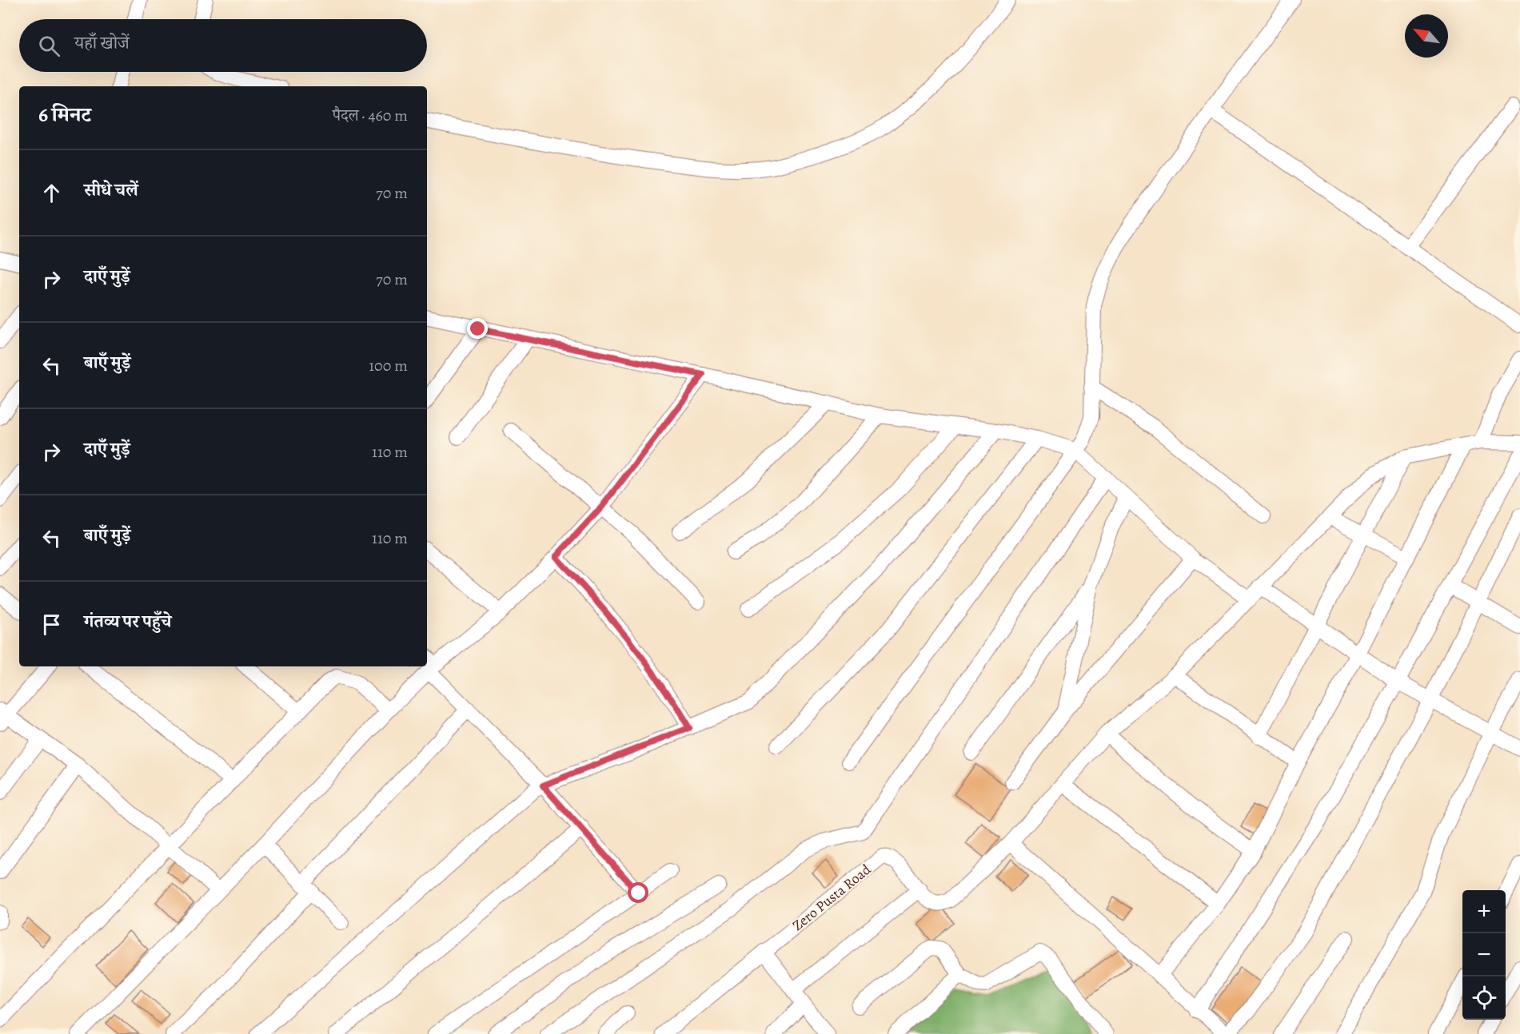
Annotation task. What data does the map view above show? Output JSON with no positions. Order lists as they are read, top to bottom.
{
  "streets": {
    "street": ["Zero Pusta Road"]
  },
  "north": "top left",
  "page": {
    "search": "यहाँ खोजें",
    "heading": ["6 मिनट", "पैदल · 460 m"],
    "list": [
      ["सीधे चलें", "70 m"],
      ["दाएँ मुड़ें", "70 m"],
      ["बाएँ मुड़ें", "100 m"],
      ["दाएँ मुड़ें", "110 m"],
      ["बाएँ मुड़ें", "110 m"],
      "गंतव्य पर पहुँचे"
    ],
    "map_buttons": ["+", "−"]
  }
}
